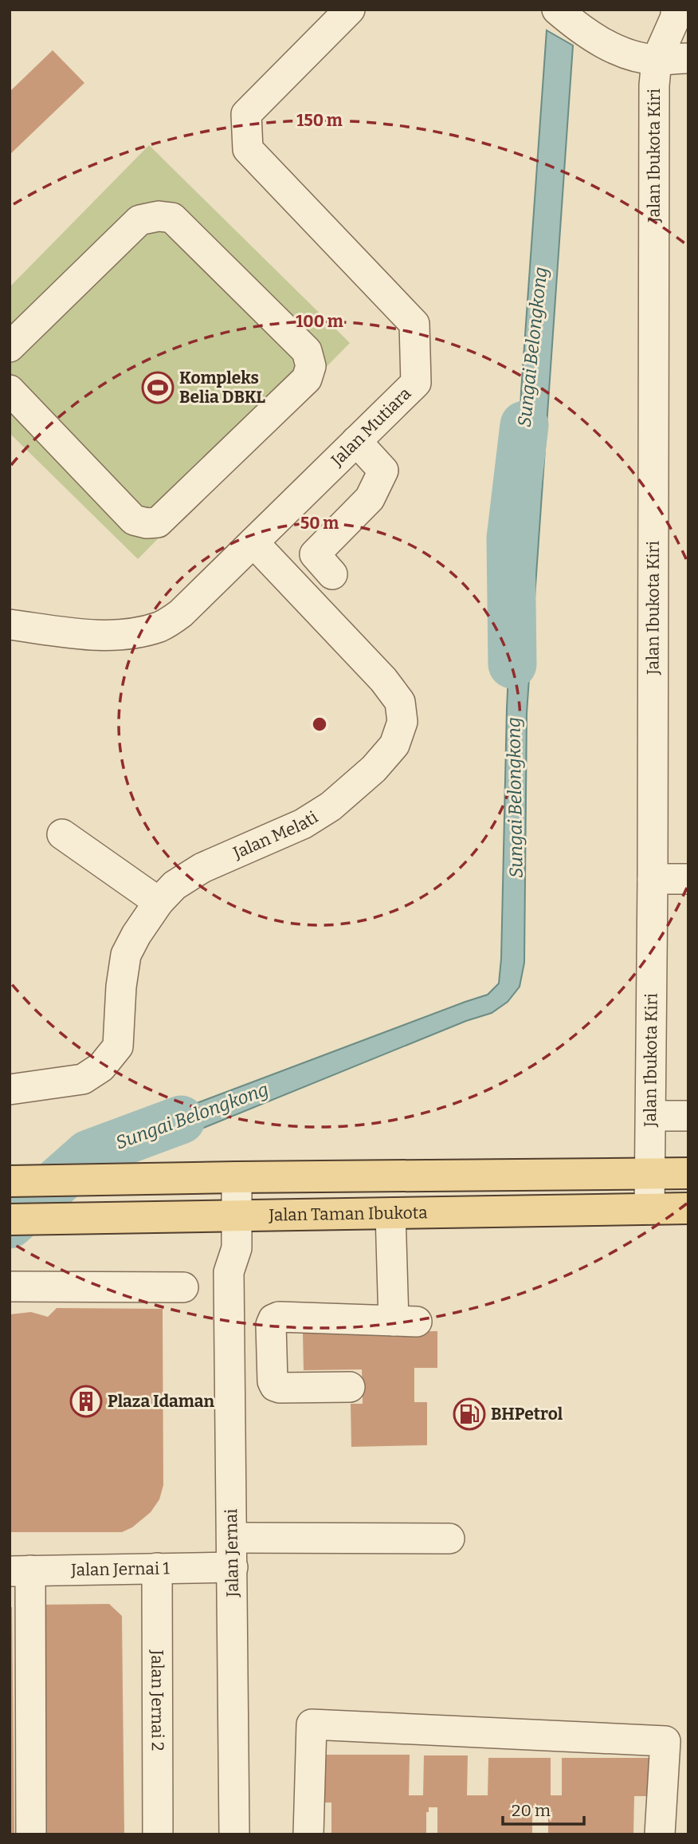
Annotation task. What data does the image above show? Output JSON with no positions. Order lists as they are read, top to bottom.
{
  "streets": {
    "main road": ["Jalan Taman Ibukota"],
    "street": [
      "Jalan Ibukota Kiri",
      "Jalan Mutiara",
      "Jalan Melati",
      "Jalan Jernai",
      "Jalan Jernai 1",
      "Jalan Jernai 2"
    ]
  },
  "crossings": [
    ["Jalan Ibukota Kiri", "Jalan Taman Ibukota"],
    ["Jalan Mutiara", "Jalan Melati"],
    ["Jalan Taman Ibukota", "Jalan Jernai"],
    ["Jalan Jernai", "Jalan Jernai 1"],
    ["Jalan Jernai 1", "Jalan Jernai 2"]
  ],
  "water": ["Sungai Belongkong"],
  "places": {
    "sports": ["Kompleks Belia DBKL"],
    "building": ["Plaza Idaman"],
    "fuel station": ["BHPetrol"]
  },
  "scale_bar": "20 m",
  "rings": ["150 m", "100 m", "50 m"]
}
